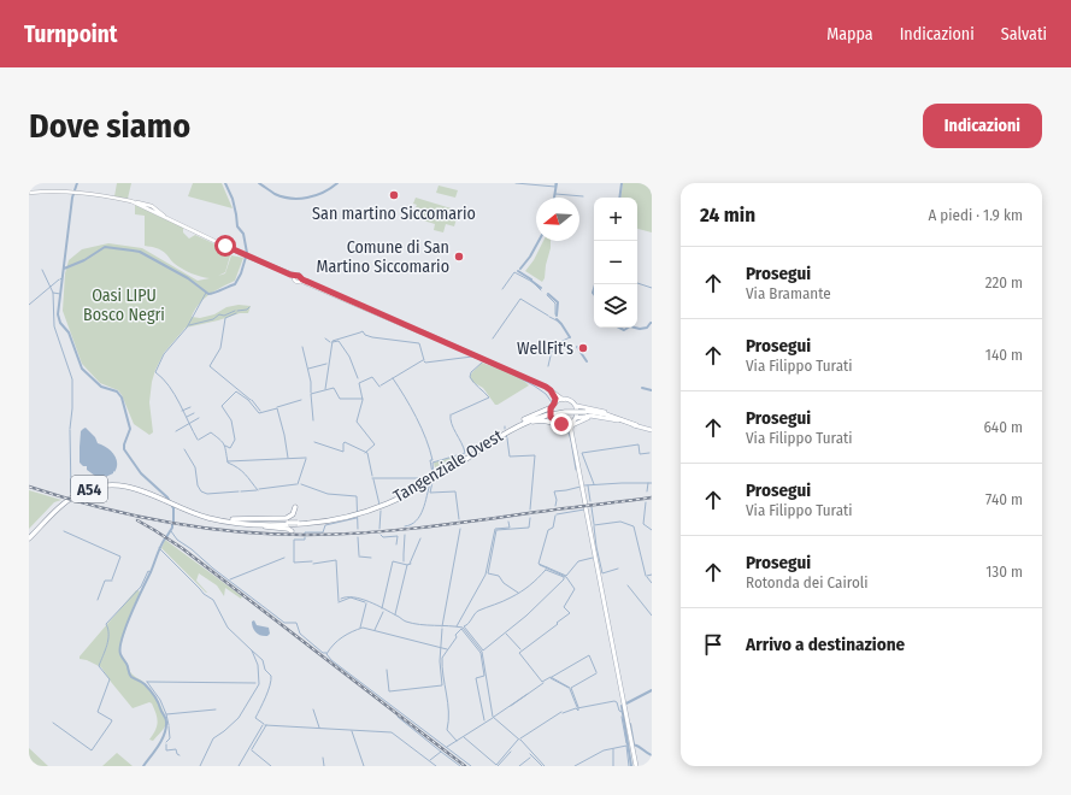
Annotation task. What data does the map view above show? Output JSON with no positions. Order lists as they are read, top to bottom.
{
  "streets": {
    "highway": ["A54"]
  },
  "parks": ["Oasi LIPU Bosco Negri"],
  "places": ["San martino Siccomario", "Comune di San Martino Siccomario", "WellFit's"],
  "north": "left",
  "page": {
    "header": "Turnpoint",
    "nav": ["Mappa", "Indicazioni", "Salvati"],
    "buttons": "Indicazioni",
    "title": "Dove siamo",
    "heading": ["24 min", "A piedi · 1.9 km"],
    "map_buttons": ["+", "−"],
    "list": [
      ["Prosegui", "Via Bramante", "220 m"],
      ["Prosegui", "Via Filippo Turati", "140 m"],
      ["Prosegui", "Via Filippo Turati", "640 m"],
      ["Prosegui", "Via Filippo Turati", "740 m"],
      ["Prosegui", "Rotonda dei Cairoli", "130 m"],
      "Arrivo a destinazione"
    ]
  }
}
